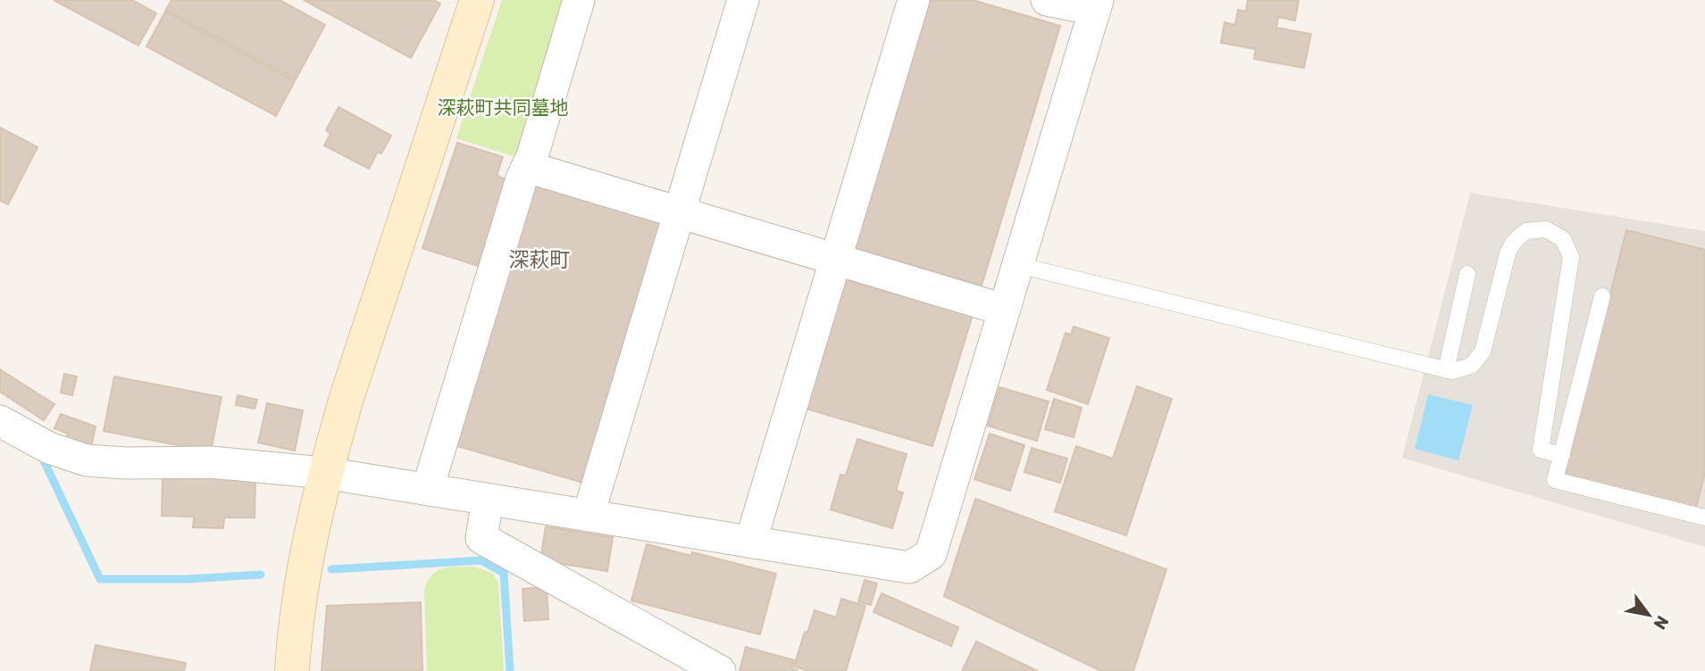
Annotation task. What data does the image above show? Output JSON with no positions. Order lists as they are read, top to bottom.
{
  "districts": ["深萩町"],
  "parks": ["深萩町共同墓地"],
  "north": "bottom right"
}
